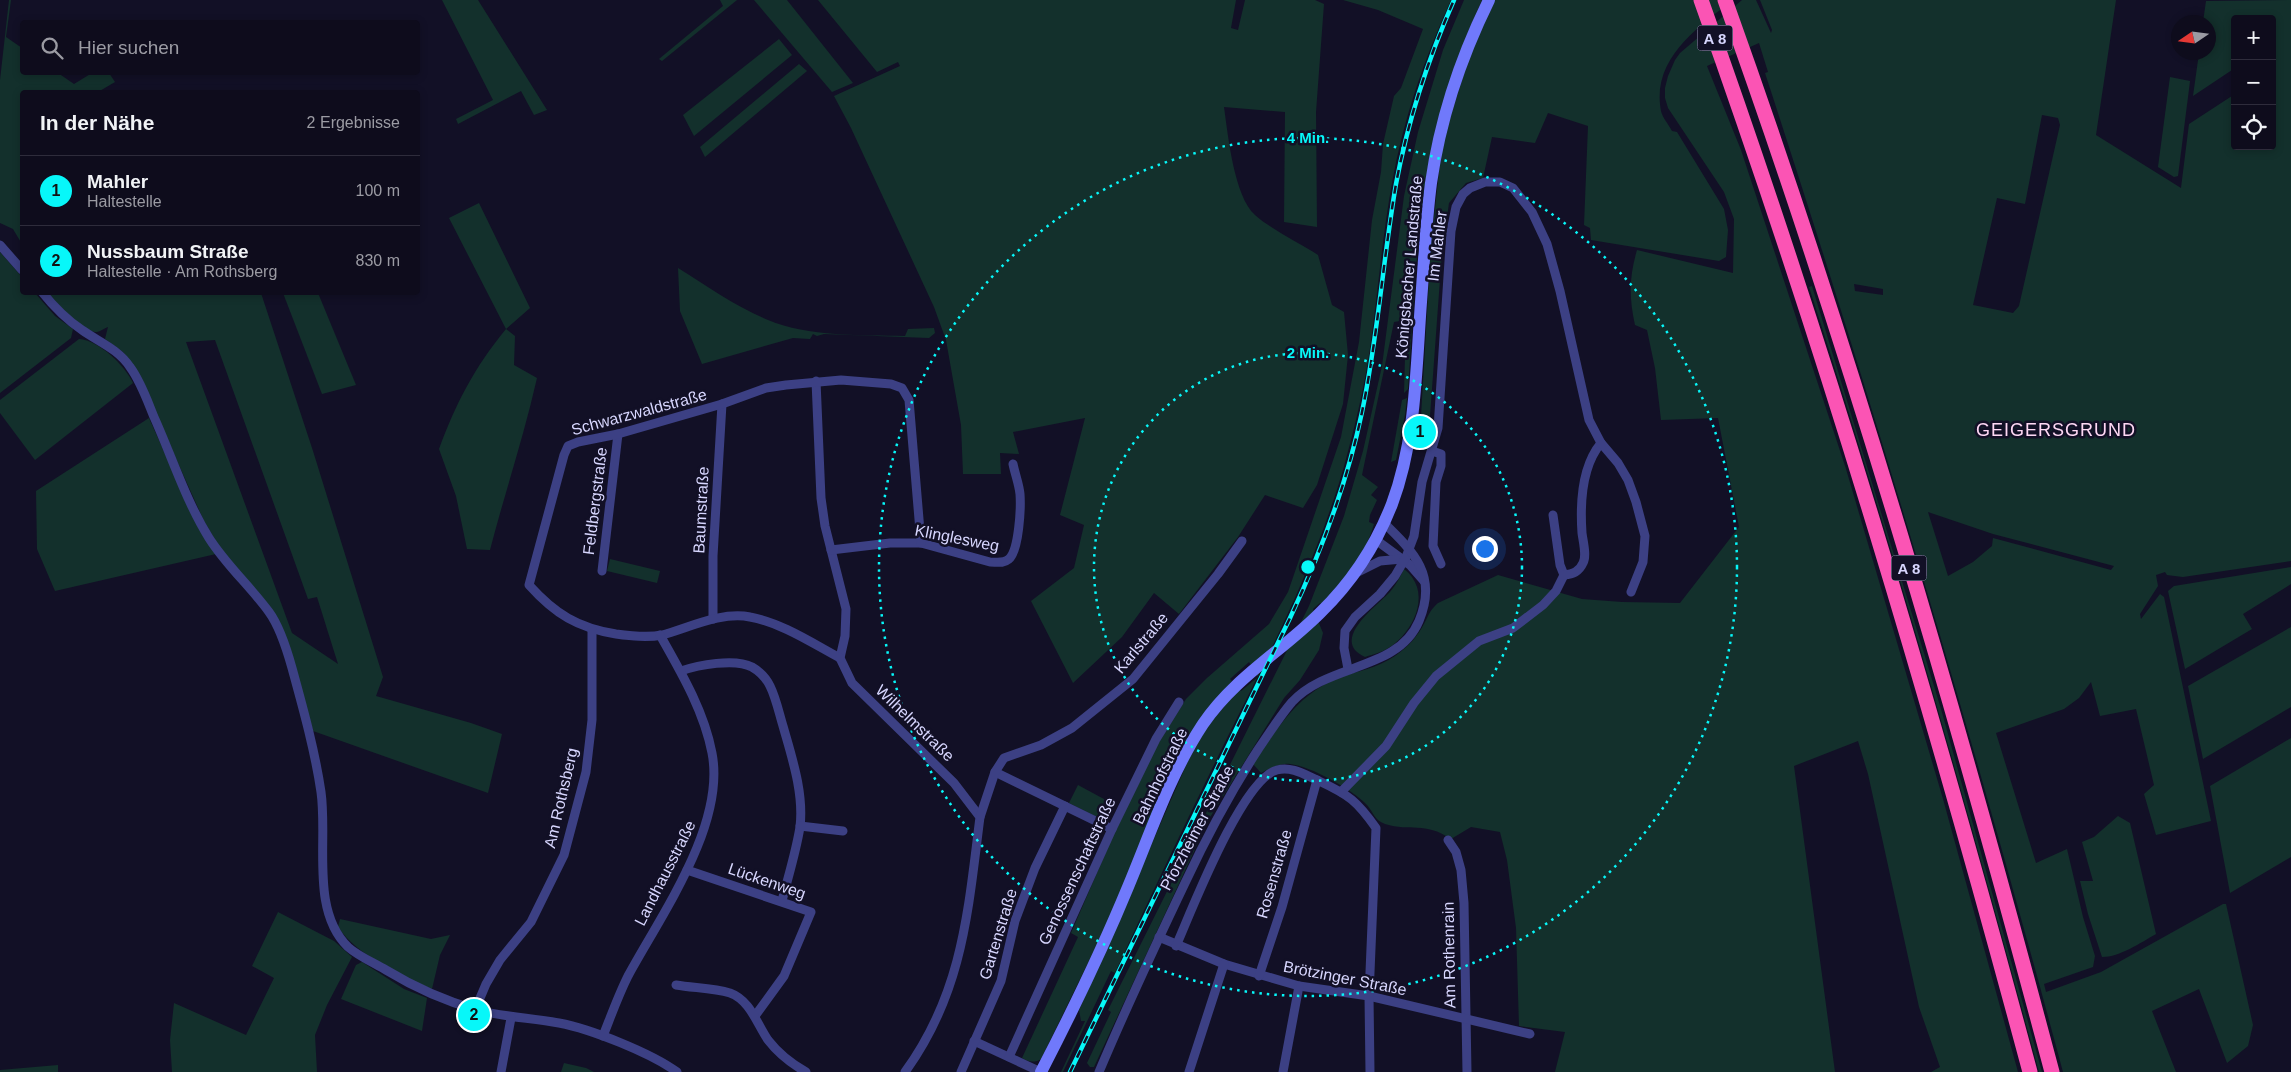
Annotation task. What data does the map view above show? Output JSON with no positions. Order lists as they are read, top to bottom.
{
  "streets": {
    "highway": ["A 8"],
    "main road": ["Königsbacher Landstraße", "Bahnhofstraße"],
    "street": [
      "Im Mahler",
      "Schwarzwaldstraße",
      "Feldbergstraße",
      "Baumstraße",
      "Klinglesweg",
      "Karlstraße",
      "Wilhelmstraße",
      "Am Rothsberg",
      "Pforzheimer Straße",
      "Genossenschaftstraße",
      "Landhausstraße",
      "Rosenstraße",
      "Lückenweg",
      "Gartenstraße",
      "Am Rothenrain",
      "Brötzinger Straße"
    ]
  },
  "crossings": [
    ["Im Mahler", "Pforzheimer Straße"],
    ["Königsbacher Landstraße", "Bahnhofstraße"],
    ["Königsbacher Landstraße", "Pforzheimer Straße"],
    ["Schwarzwaldstraße", "Feldbergstraße"],
    ["Schwarzwaldstraße", "Baumstraße"],
    ["Schwarzwaldstraße", "Klinglesweg"],
    ["Schwarzwaldstraße", "Am Rothsberg"],
    ["Karlstraße", "Wilhelmstraße"],
    ["Pforzheimer Straße", "Brötzinger Straße"],
    ["Landhausstraße", "Lückenweg"],
    ["Rosenstraße", "Brötzinger Straße"],
    ["Am Rothenrain", "Brötzinger Straße"]
  ],
  "districts": ["GEIGERSGRUND"],
  "north": "left",
  "page": {
    "map_buttons": ["+", "−"],
    "search": "Hier suchen",
    "heading": ["In der Nähe", "2 Ergebnisse"],
    "list": [
      {
        "mark": "1",
        "name": "Mahler",
        "note": "Haltestelle",
        "value": "100 m"
      },
      {
        "mark": "2",
        "name": "Nussbaum Straße",
        "note": "Haltestelle · Am Rothsberg",
        "value": "830 m"
      }
    ],
    "pins": ["1", "2"]
  },
  "rings": ["4 Min.", "2 Min."]
}
